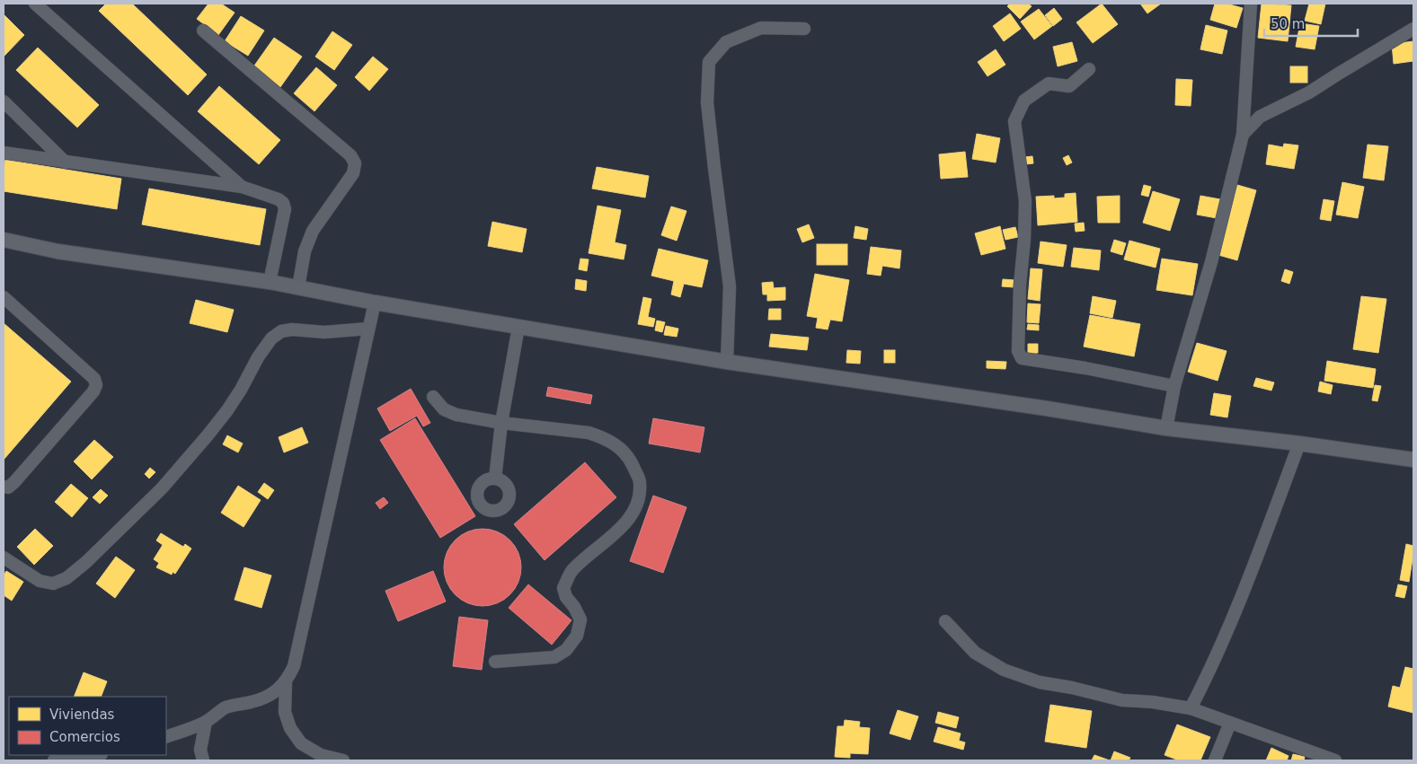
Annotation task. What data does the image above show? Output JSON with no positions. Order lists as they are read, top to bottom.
{
  "legend": ["Viviendas", "Comercios"],
  "scale_bar": "50 m"
}
